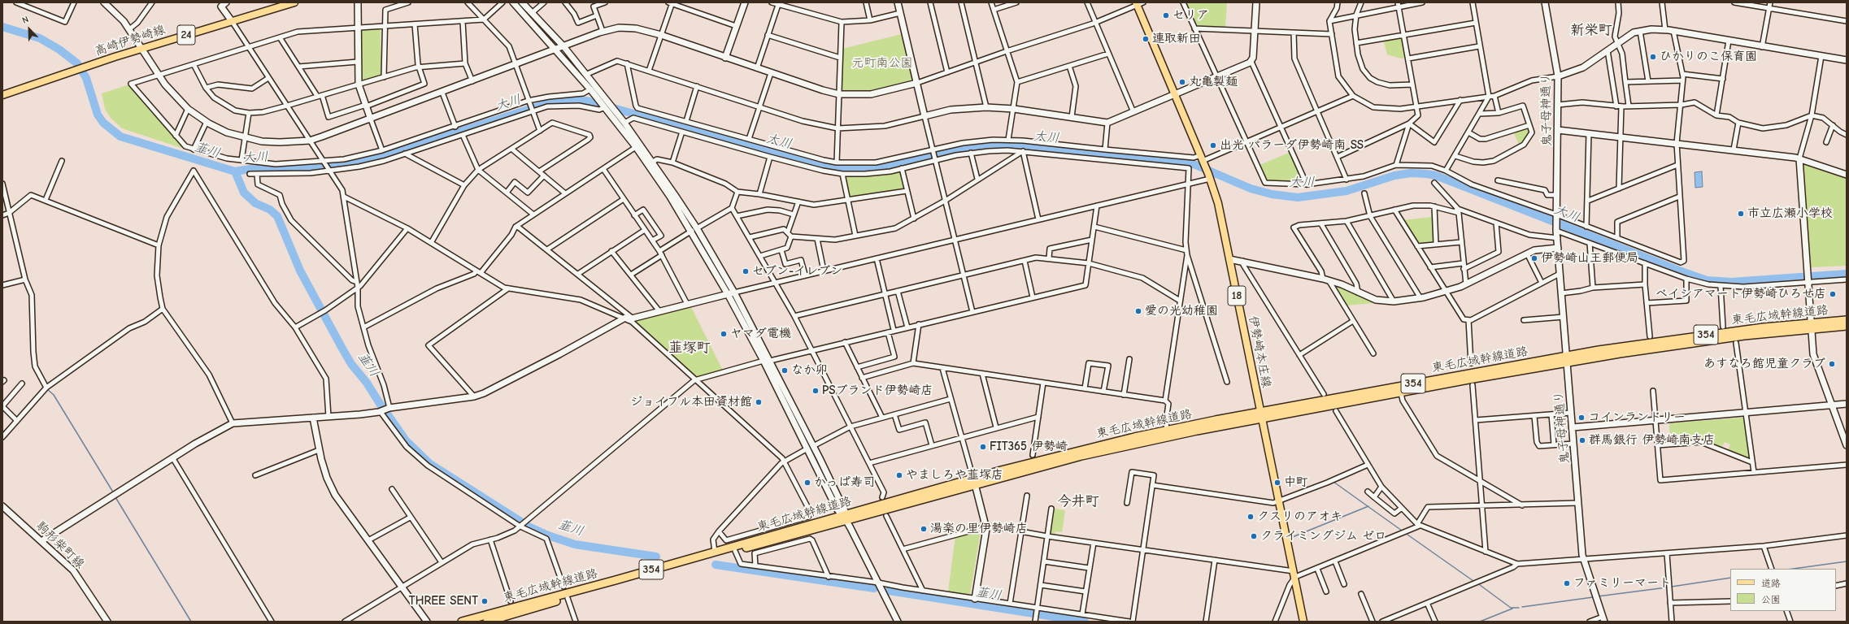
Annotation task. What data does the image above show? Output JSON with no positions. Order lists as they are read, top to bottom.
{
  "streets": {
    "highway": ["東毛広域幹線道路", "354"],
    "main road": [
      "24",
      "高崎伊勢崎線",
      "18",
      "伊勢崎本庄線"
    ],
    "street": ["鬼子母神通り", "駒形柴町線"]
  },
  "crossings": [
    ["鬼子母神通り", "東毛広域幹線道路"],
    ["東毛広域幹線道路", "伊勢崎本庄線"]
  ],
  "districts": ["新栄町", "韮塚町", "今井町"],
  "water": ["大川", "韮川"],
  "parks": ["元町南公園"],
  "places": [
    "セリア",
    "連取新田",
    "ひかりのこ保育園",
    "丸亀製麺",
    "出光 パラーダ伊勢崎南 SS",
    "市立広瀬小学校",
    "伊勢崎山王郵便局",
    "セブン-イレブン",
    "ベイシアマート伊勢崎ひろせ店",
    "愛の光幼稚園",
    "ヤマダ電機",
    "あすなろ館児童クラブ",
    "なか卯",
    "PSブランド伊勢崎店",
    "ジョイフル本田資材館",
    "コインランドリー",
    "群馬銀行 伊勢崎南支店",
    "FIT365 伊勢崎",
    "やましろや韮塚店",
    "かっぱ寿司",
    "中町",
    "クスリのアオキ",
    "湯楽の里伊勢崎店",
    "クライミングジム ゼロ",
    "ファミリーマート",
    "THREE SENT"
  ],
  "legend": ["道路", "公園"],
  "north": "top left"
}
